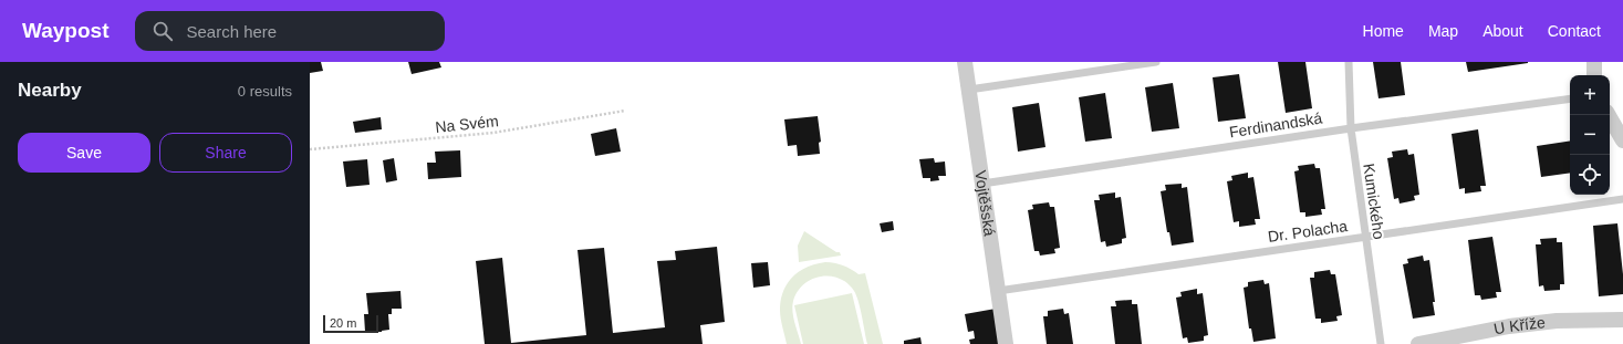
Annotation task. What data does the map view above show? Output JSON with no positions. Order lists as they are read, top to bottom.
{
  "streets": {
    "street": ["Vojtěšská", "U Kříže"],
    "lane": ["Ferdinandská", "Kumického", "Dr. Polacha"],
    "path": ["Na Svém"]
  },
  "crossings": [
    ["Ferdinandská", "Kumického"],
    ["Ferdinandská", "Vojtěšská"],
    ["Kumického", "Dr. Polacha"],
    ["Vojtěšská", "Dr. Polacha"]
  ],
  "scale_bar": "20 m",
  "page": {
    "header": "Waypost",
    "search": "Search here",
    "nav": [
      "Home",
      "Map",
      "About",
      "Contact"
    ],
    "heading": ["Nearby", "0 results"],
    "map_buttons": ["+", "−"],
    "buttons": ["Save", "Share"],
    "scale": "20 m"
  }
}
